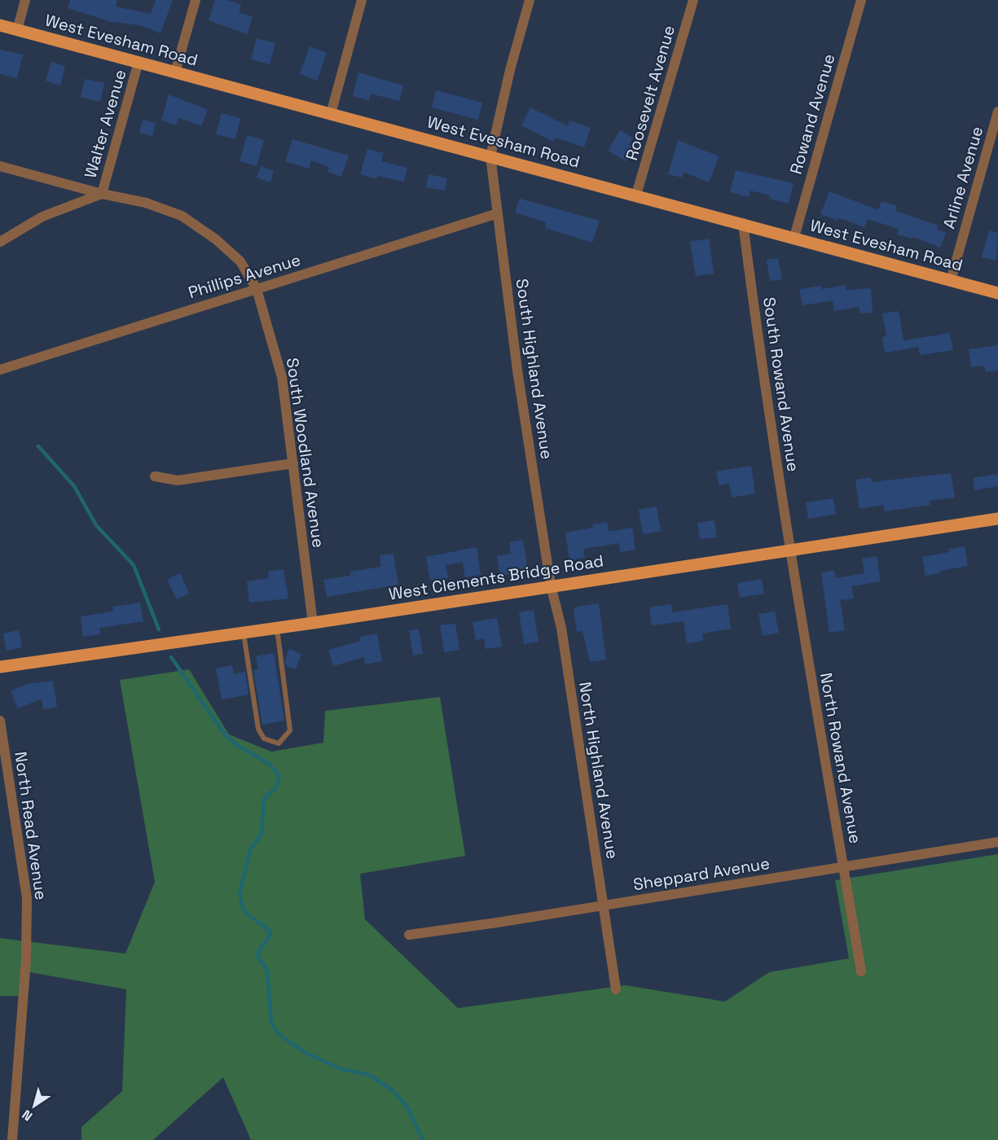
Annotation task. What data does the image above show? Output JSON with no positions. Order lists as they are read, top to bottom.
{
  "streets": {
    "main road": ["West Evesham Road", "West Clements Bridge Road"],
    "street": [
      "Roosevelt Avenue",
      "Rowand Avenue",
      "Walter Avenue",
      "Arline Avenue",
      "Phillips Avenue",
      "South Highland Avenue",
      "South Rowand Avenue",
      "South Woodland Avenue",
      "North Rowand Avenue",
      "North Highland Avenue",
      "North Read Avenue",
      "Sheppard Avenue"
    ]
  },
  "crossings": [
    ["West Evesham Road", "Roosevelt Avenue"],
    ["West Evesham Road", "Rowand Avenue"],
    ["West Evesham Road", "Walter Avenue"],
    ["West Evesham Road", "Arline Avenue"],
    ["West Evesham Road", "South Highland Avenue"],
    ["West Evesham Road", "South Rowand Avenue"],
    ["Walter Avenue", "South Woodland Avenue"],
    ["Phillips Avenue", "South Highland Avenue"],
    ["Phillips Avenue", "South Woodland Avenue"],
    ["South Highland Avenue", "West Clements Bridge Road"],
    ["South Highland Avenue", "North Highland Avenue"],
    ["South Rowand Avenue", "West Clements Bridge Road"],
    ["South Rowand Avenue", "North Rowand Avenue"],
    ["South Woodland Avenue", "West Clements Bridge Road"],
    ["West Clements Bridge Road", "North Rowand Avenue"],
    ["West Clements Bridge Road", "North Highland Avenue"],
    ["North Rowand Avenue", "Sheppard Avenue"],
    ["North Highland Avenue", "Sheppard Avenue"]
  ],
  "north": "bottom left"
}
